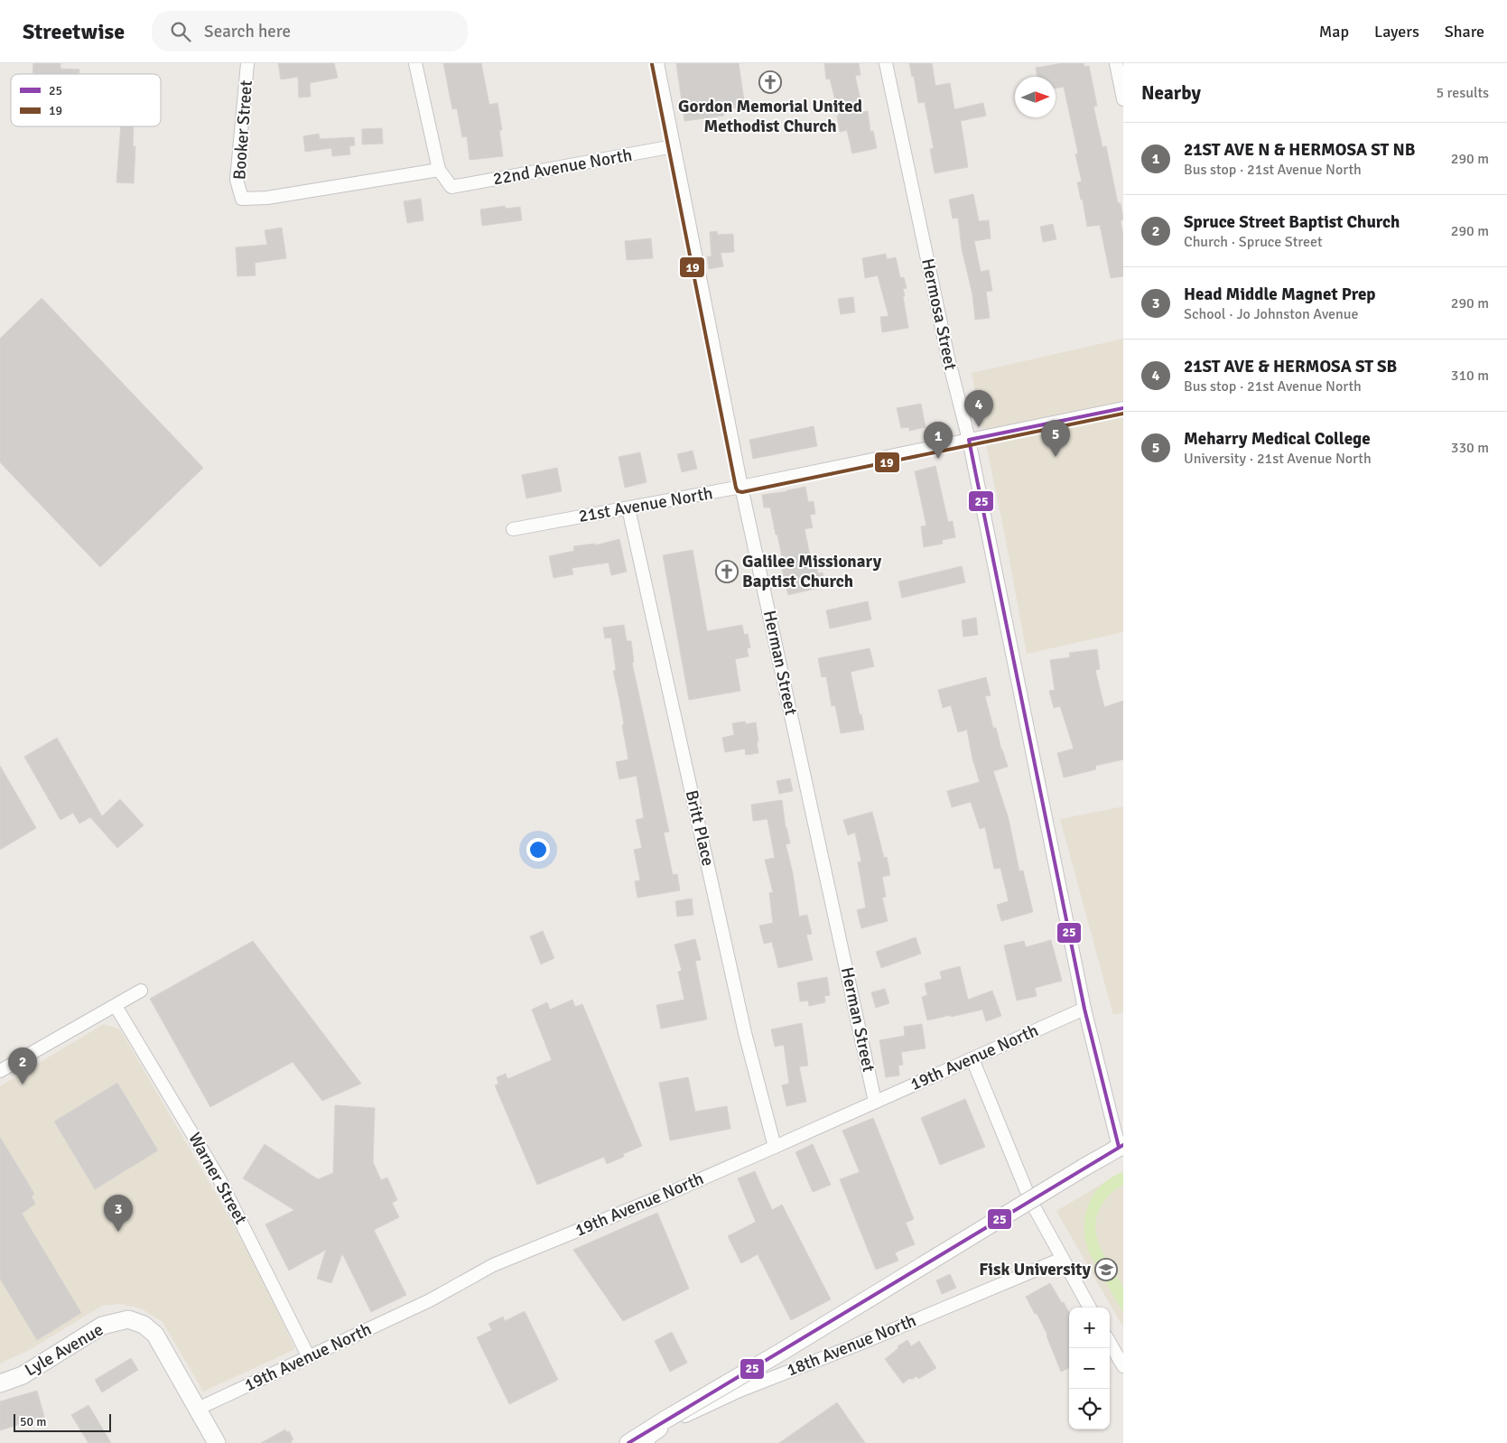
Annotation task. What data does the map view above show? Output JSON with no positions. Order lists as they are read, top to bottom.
{
  "streets": {
    "main road": ["Lyle Avenue"],
    "street": [
      "Booker Street",
      "22nd Avenue North",
      "Hermosa Street",
      "21st Avenue North",
      "Herman Street",
      "Britt Place",
      "19th Avenue North",
      "Warner Street",
      "18th Avenue North"
    ]
  },
  "crossings": [
    ["Booker Street", "22nd Avenue North"],
    ["22nd Avenue North", "Herman Street"],
    ["Hermosa Street", "21st Avenue North"],
    ["Hermosa Street", "19th Avenue North"],
    ["21st Avenue North", "Herman Street"],
    ["21st Avenue North", "Britt Place"],
    ["Herman Street", "19th Avenue North"],
    ["Britt Place", "19th Avenue North"],
    ["19th Avenue North", "Warner Street"],
    ["19th Avenue North", "Lyle Avenue"]
  ],
  "places": {
    "church": ["Gordon Memorial United Methodist Church", "Galilee Missionary Baptist Church"],
    "school or university": ["Fisk University"]
  },
  "lines": ["transit line 19", "transit line 25"],
  "legend": ["25", "19"],
  "scale_bar": "50 m",
  "north": "right",
  "page": {
    "header": "Streetwise",
    "search": "Search here",
    "nav": ["Map", "Layers", "Share"],
    "heading": ["Nearby", "5 results"],
    "list": [
      {
        "mark": "1",
        "name": "21ST AVE N & HERMOSA ST NB",
        "note": "Bus stop · 21st Avenue North",
        "value": "290 m"
      },
      {
        "mark": "2",
        "name": "Spruce Street Baptist Church",
        "note": "Church · Spruce Street",
        "value": "290 m"
      },
      {
        "mark": "3",
        "name": "Head Middle Magnet Prep",
        "note": "School · Jo Johnston Avenue",
        "value": "290 m"
      },
      {
        "mark": "4",
        "name": "21ST AVE & HERMOSA ST SB",
        "note": "Bus stop · 21st Avenue North",
        "value": "310 m"
      },
      {
        "mark": "5",
        "name": "Meharry Medical College",
        "note": "University · 21st Avenue North",
        "value": "330 m"
      }
    ],
    "pins": [
      "4",
      "5",
      "1",
      "2",
      "3"
    ],
    "map_buttons": ["+", "−"],
    "scale": "50 m"
  }
}
